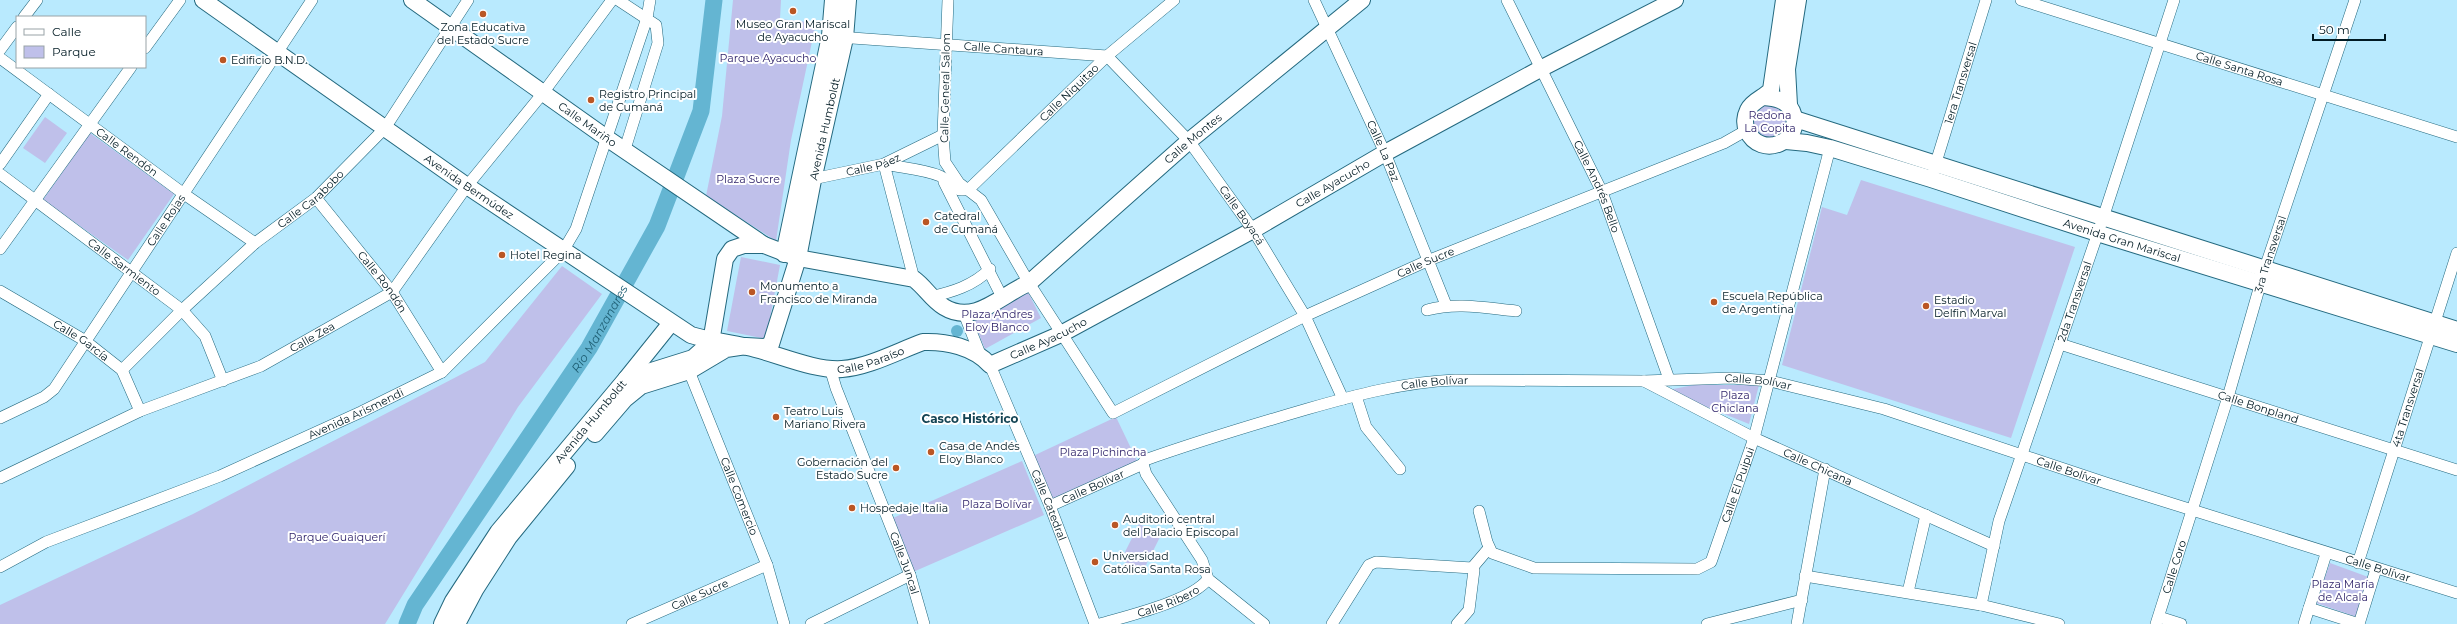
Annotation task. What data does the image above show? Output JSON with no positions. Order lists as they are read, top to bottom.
{
  "streets": {
    "street": [
      "Calle Cantaura",
      "Calle Santa Rosa",
      "1era Transversal",
      "Calle General Salom",
      "Calle Niquitao",
      "Calle Mariño",
      "Avenida Humboldt",
      "Calle Montes",
      "Calle La Paz",
      "Calle Rendón",
      "Calle Páez",
      "Calle Ayacucho",
      "Avenida Bermúdez",
      "Calle Andrés Bello",
      "Calle Carabobo",
      "Calle Boyacá",
      "Calle Rojas",
      "Avenida Gran Mariscal",
      "3ra Transversal",
      "Calle Sucre",
      "Calle Sarmiento",
      "Calle Rondón",
      "2da Transversal",
      "Calle Zea",
      "Calle García",
      "Calle Paraíso",
      "Calle Bolívar",
      "Calle Bonpland",
      "4ta Transversal",
      "Avenida Arismendi",
      "Calle Chicana",
      "Calle El Puipui",
      "Calle Comercio",
      "Calle Catedral",
      "Calle Juncal",
      "Calle Coro",
      "Calle Ribero"
    ]
  },
  "crossings": [
    ["Calle Cantaura", "Calle General Salom"],
    ["Calle Cantaura", "Calle Niquitao"],
    ["Calle Cantaura", "Avenida Humboldt"],
    ["Calle Cantaura", "Calle Boyacá"],
    ["Calle Santa Rosa", "3ra Transversal"],
    ["Calle Santa Rosa", "2da Transversal"],
    ["1era Transversal", "Avenida Gran Mariscal"],
    ["Calle General Salom", "Calle Niquitao"],
    ["Calle General Salom", "Calle Montes"],
    ["Calle General Salom", "Calle Páez"],
    ["Calle General Salom", "Calle Ayacucho"],
    ["Calle General Salom", "Calle Sucre"],
    ["Calle Niquitao", "Calle Boyacá"],
    ["Calle Mariño", "Calle Carabobo"],
    ["Calle Mariño", "Calle Zea"],
    ["Calle Mariño", "Avenida Arismendi"],
    ["Avenida Humboldt", "Calle Páez"],
    ["Avenida Humboldt", "Avenida Bermúdez"],
    ["Avenida Humboldt", "Calle Paraíso"],
    ["Avenida Humboldt", "Calle Comercio"],
    ["Calle Montes", "Calle La Paz"],
    ["Calle Montes", "Calle Boyacá"],
    ["Calle Montes", "Calle Catedral"],
    ["Calle La Paz", "Calle Ayacucho"],
    ["Calle La Paz", "Calle Sucre"],
    ["Calle Rendón", "Calle Carabobo"],
    ["Calle Rendón", "Calle Rojas"],
    ["Calle Ayacucho", "Calle Andrés Bello"],
    ["Calle Ayacucho", "Calle Boyacá"],
    ["Calle Ayacucho", "Calle Paraíso"],
    ["Calle Ayacucho", "Calle Catedral"],
    ["Avenida Bermúdez", "Calle Carabobo"],
    ["Avenida Bermúdez", "Calle Rojas"],
    ["Avenida Bermúdez", "Calle Zea"],
    ["Avenida Bermúdez", "Calle Paraíso"],
    ["Avenida Bermúdez", "Avenida Arismendi"],
    ["Calle Andrés Bello", "Calle Sucre"],
    ["Calle Andrés Bello", "Calle Bolívar"],
    ["Calle Carabobo", "Calle Sarmiento"],
    ["Calle Carabobo", "Calle Rondón"],
    ["Calle Carabobo", "Calle García"],
    ["Calle Boyacá", "Calle Sucre"],
    ["Calle Boyacá", "Calle Bolívar"],
    ["Calle Rojas", "Calle Sarmiento"],
    ["Calle Rojas", "Calle García"],
    ["Avenida Gran Mariscal", "3ra Transversal"],
    ["Avenida Gran Mariscal", "Calle Sucre"],
    ["Avenida Gran Mariscal", "2da Transversal"],
    ["Avenida Gran Mariscal", "4ta Transversal"],
    ["Avenida Gran Mariscal", "Calle El Puipui"],
    ["3ra Transversal", "Calle Bolívar"],
    ["3ra Transversal", "Calle Bonpland"],
    ["3ra Transversal", "Calle Coro"],
    ["Calle Sucre", "Calle Comercio"],
    ["Calle Sarmiento", "Calle Zea"],
    ["Calle Rondón", "Calle Zea"],
    ["Calle Rondón", "Avenida Arismendi"],
    ["2da Transversal", "Calle Bolívar"],
    ["2da Transversal", "Calle Bonpland"],
    ["2da Transversal", "Calle Chicana"],
    ["Calle Zea", "Calle García"],
    ["Calle Paraíso", "Calle Catedral"],
    ["Calle Paraíso", "Calle Juncal"],
    ["Calle Bolívar", "4ta Transversal"],
    ["Calle Bolívar", "Calle Chicana"],
    ["Calle Bolívar", "Calle El Puipui"],
    ["Calle Bolívar", "Calle Catedral"],
    ["Calle Bolívar", "Calle Coro"],
    ["Calle Bonpland", "4ta Transversal"],
    ["Calle Chicana", "Calle El Puipui"]
  ],
  "districts": ["Casco Histórico"],
  "water": ["Río Manzanares"],
  "parks": [
    "Parque Ayacucho",
    "Redona La Copita",
    "Plaza Sucre",
    "Plaza Andres Eloy Blanco",
    "Plaza Chiclana",
    "Plaza Pichincha",
    "Plaza Bolívar",
    "Parque Guaiquerí",
    "Plaza María de Alcala"
  ],
  "places": [
    "Museo Gran Mariscal de Ayacucho",
    "Zona Educativa del Estado Sucre",
    "Edificio B.N.D.",
    "Registro Principal de Cumaná",
    "Catedral de Cumaná",
    "Hotel Regina",
    "Monumento a Francisco de Miranda",
    "Escuela República de Argentina",
    "Estadio Delfin Marval",
    "Teatro Luis Mariano Rivera",
    "Casa de Andés Eloy Blanco",
    "Gobernación del Estado Sucre",
    "Hospedaje Italia",
    "Auditorio central del Palacio Episcopal",
    "Universidad Católica Santa Rosa"
  ],
  "legend": ["Calle", "Parque"],
  "scale_bar": "50 m"
}
